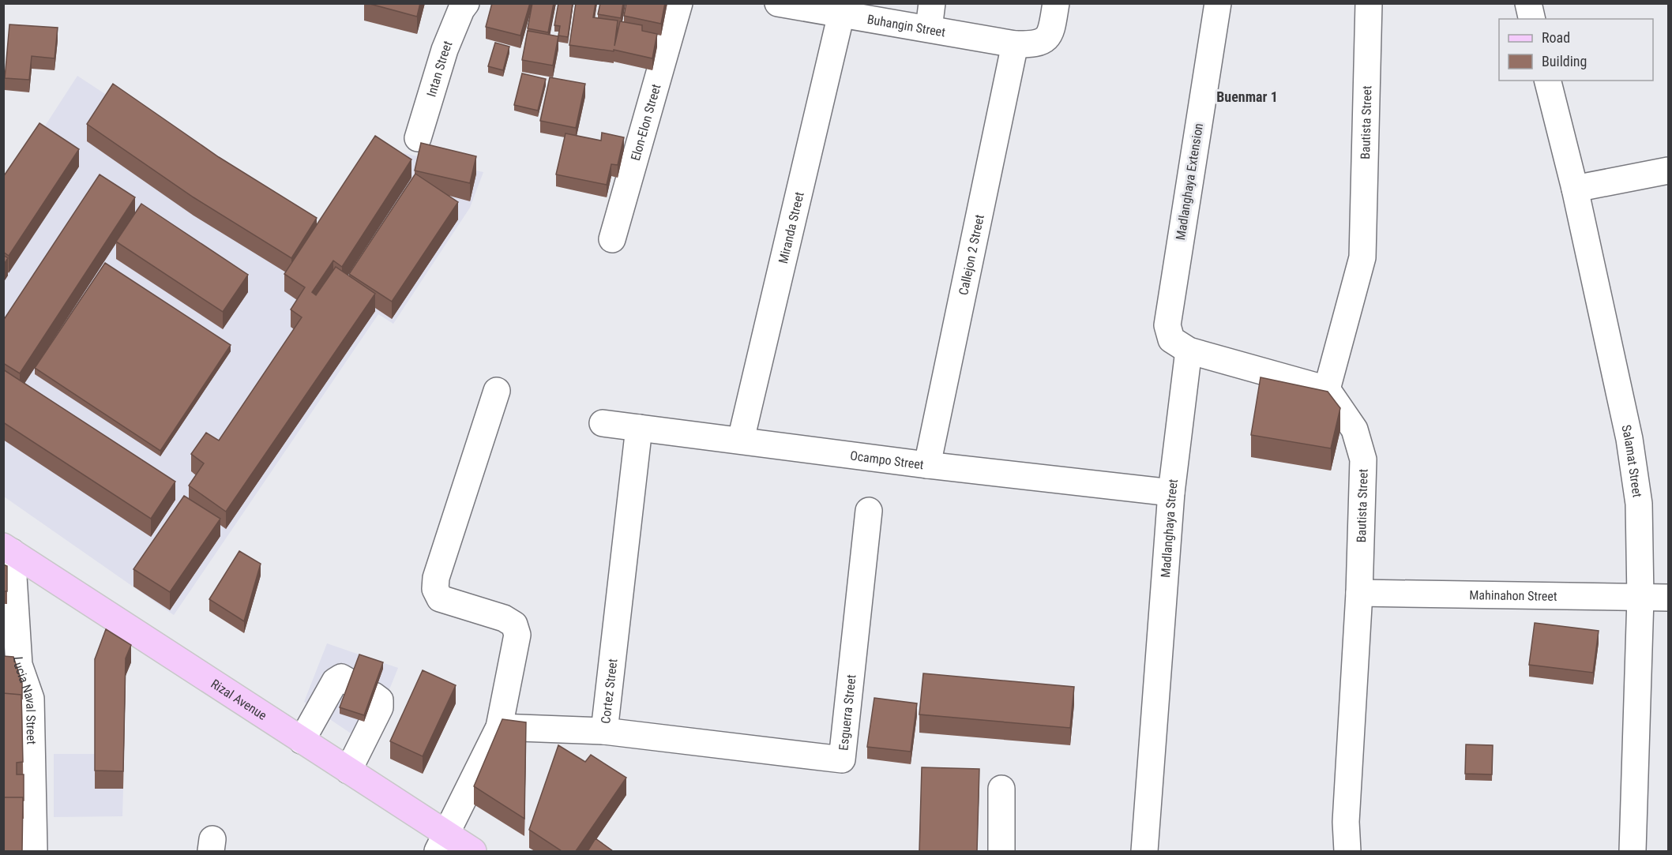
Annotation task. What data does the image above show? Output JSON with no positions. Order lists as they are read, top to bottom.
{
  "streets": {
    "main road": ["Rizal Avenue"],
    "street": [
      "Buhangin Street",
      "Intan Street",
      "Elon-Elon Street",
      "Bautista Street",
      "Madlanghaya Extension",
      "Miranda Street",
      "Callejon 2 Street",
      "Ocampo Street",
      "Salamat Street",
      "Madlanghaya Street",
      "Mahinahon Street",
      "Cortez Street",
      "Lucia Naval Street",
      "Esguerra Street"
    ]
  },
  "crossings": [
    ["Buhangin Street", "Miranda Street"],
    ["Buhangin Street", "Callejon 2 Street"],
    ["Bautista Street", "Mahinahon Street"],
    ["Madlanghaya Extension", "Madlanghaya Street"],
    ["Miranda Street", "Ocampo Street"],
    ["Callejon 2 Street", "Ocampo Street"],
    ["Ocampo Street", "Madlanghaya Street"],
    ["Ocampo Street", "Cortez Street"],
    ["Salamat Street", "Mahinahon Street"],
    ["Cortez Street", "Esguerra Street"],
    ["Rizal Avenue", "Lucia Naval Street"]
  ],
  "districts": ["Buenmar 1"],
  "legend": ["Road", "Building"]
}
